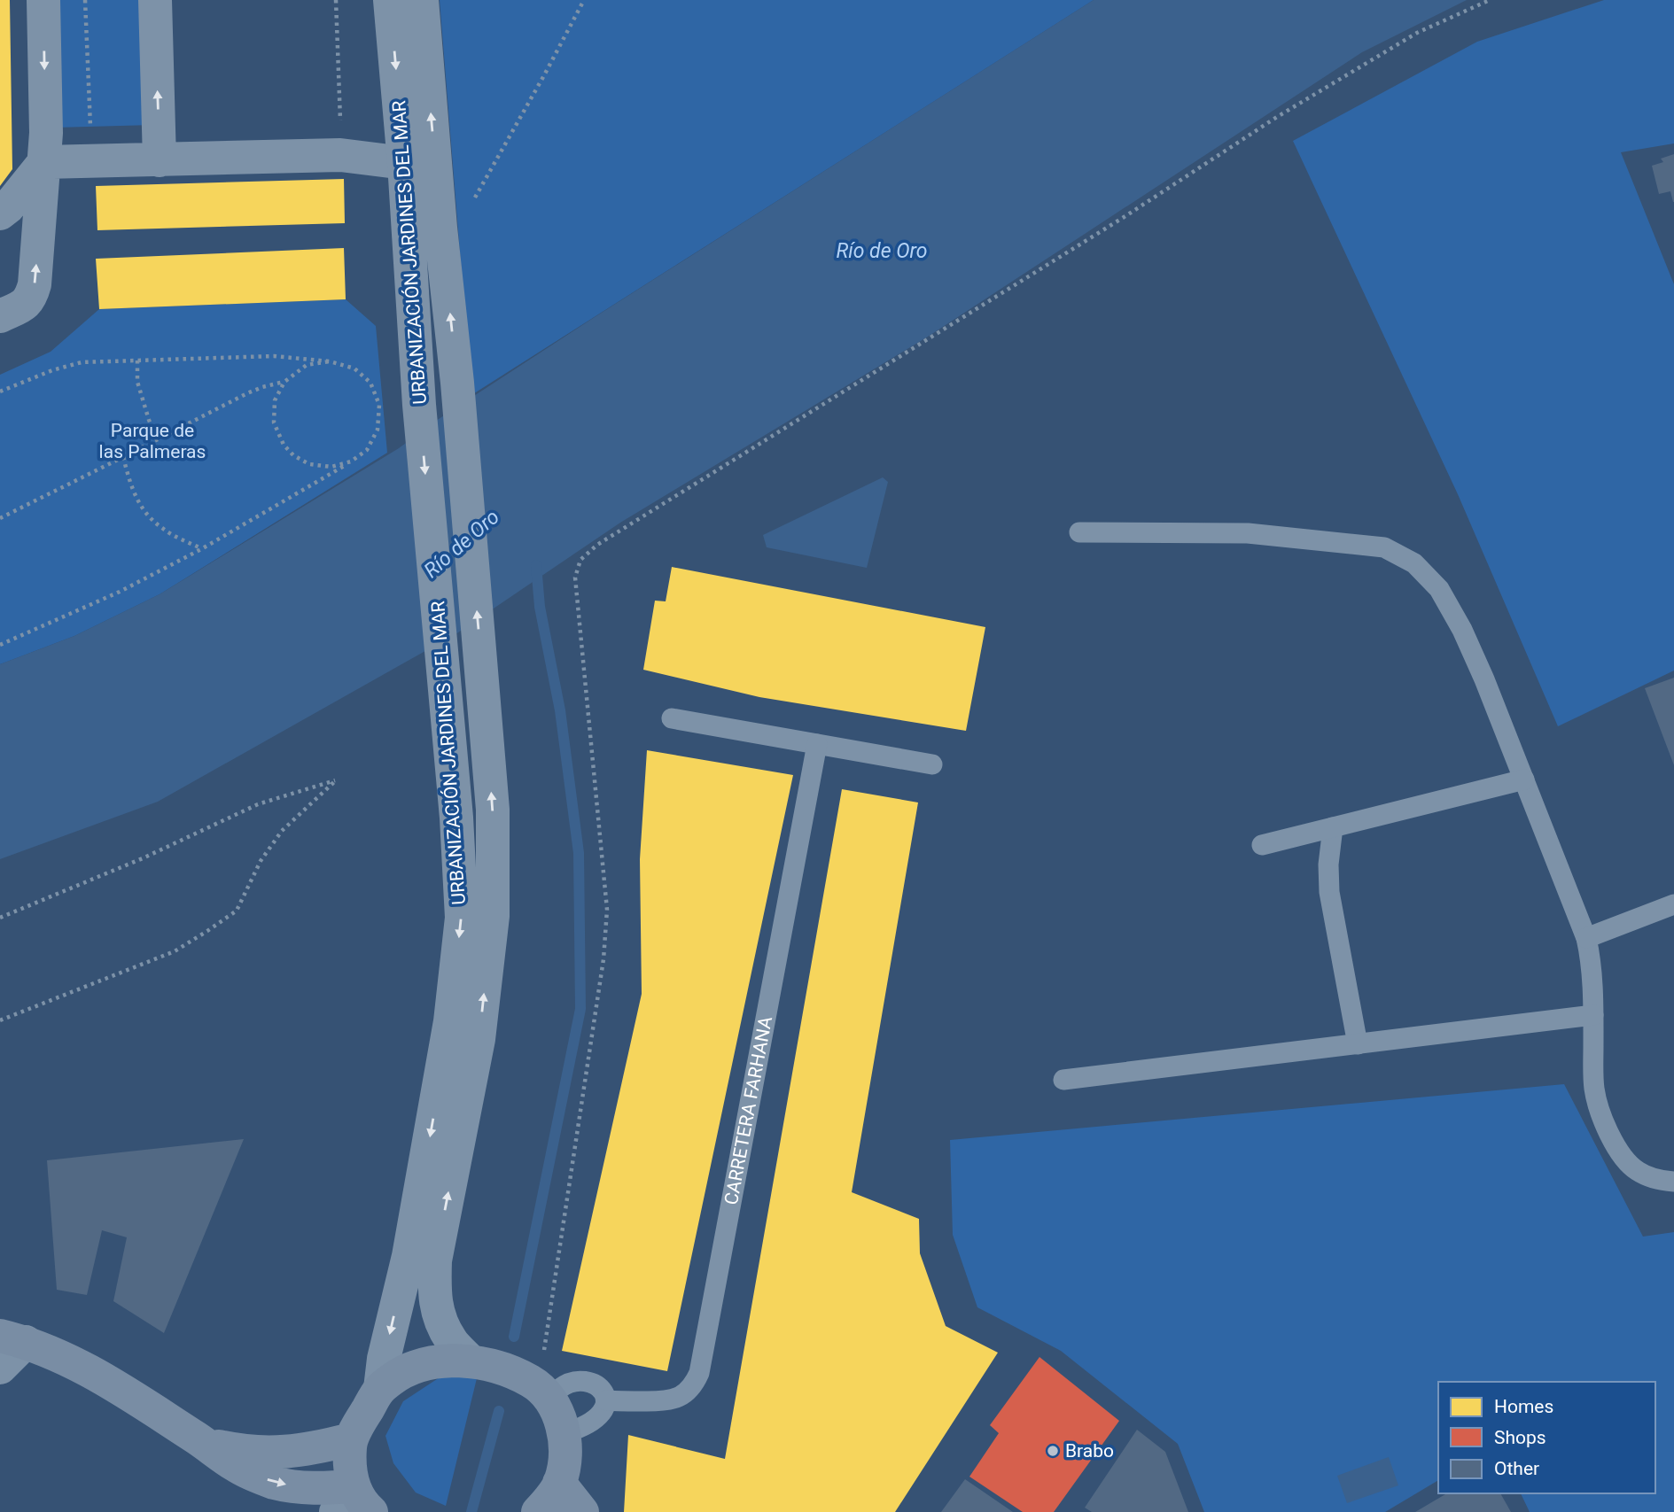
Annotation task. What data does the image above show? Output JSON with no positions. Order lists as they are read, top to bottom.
{
  "streets": {
    "street": ["URBANIZACIÓN JARDINES DEL MAR"],
    "lane": ["CARRETERA FARHANA"]
  },
  "water": ["Río de Oro"],
  "parks": ["Parque de las Palmeras"],
  "places": ["Brabo"],
  "legend": ["Homes", "Shops", "Other"]
}
